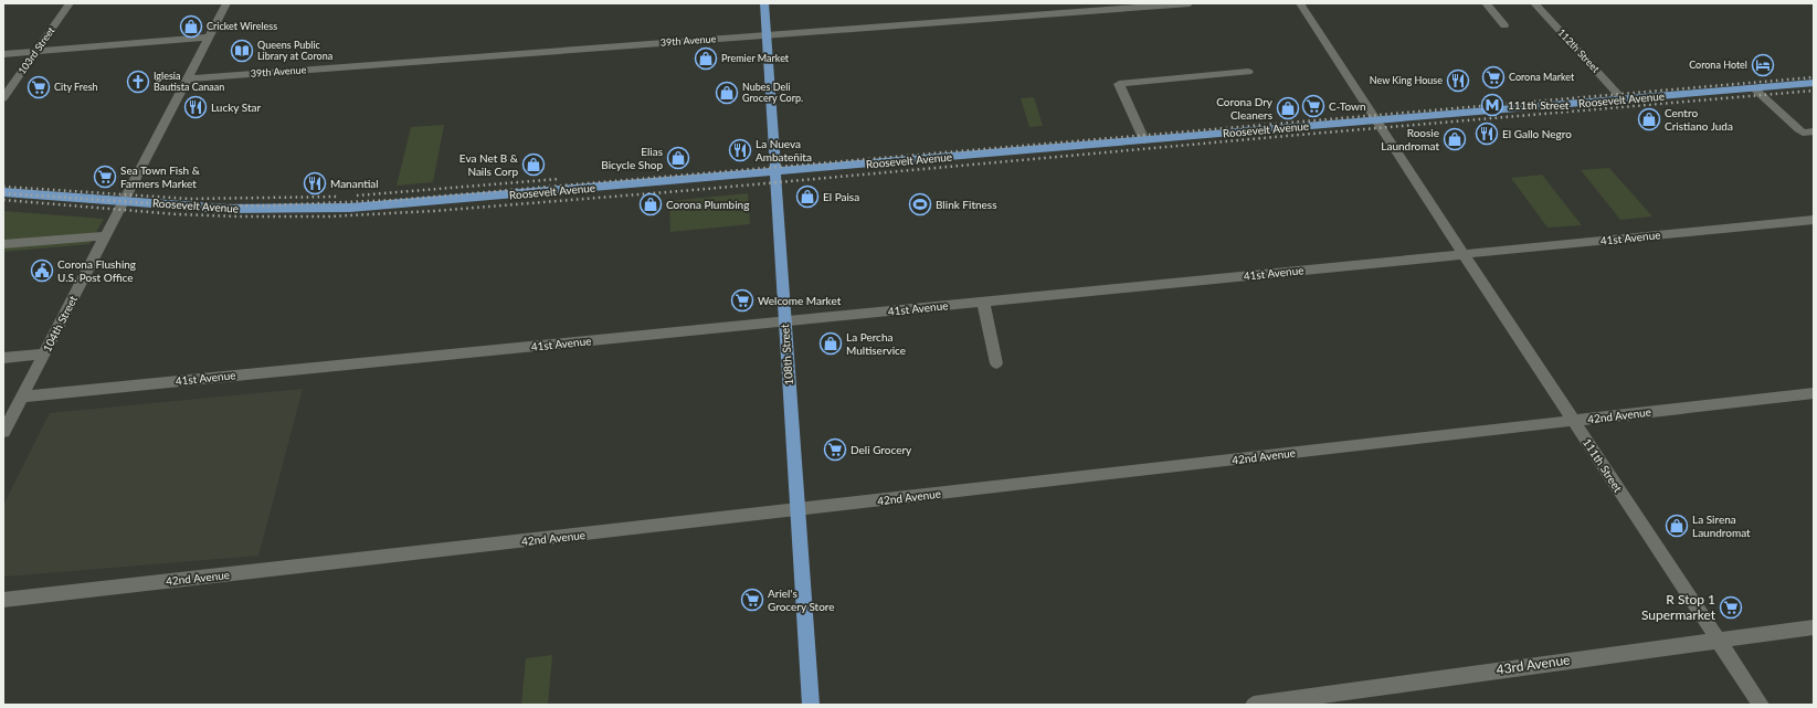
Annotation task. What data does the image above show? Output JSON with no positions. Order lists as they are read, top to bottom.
{
  "streets": {
    "main road": ["Roosevelt Avenue", "108th Street"],
    "street": [
      "39th Avenue",
      "103rd Street",
      "112th Street",
      "41st Avenue",
      "104th Street",
      "42nd Avenue",
      "111th Street",
      "43rd Avenue"
    ]
  },
  "crossings": [
    ["39th Avenue", "104th Street"],
    ["39th Avenue", "108th Street"],
    ["112th Street", "Roosevelt Avenue"],
    ["Roosevelt Avenue", "104th Street"],
    ["Roosevelt Avenue", "108th Street"],
    ["Roosevelt Avenue", "111th Street"],
    ["41st Avenue", "104th Street"],
    ["41st Avenue", "108th Street"],
    ["41st Avenue", "111th Street"],
    ["108th Street", "42nd Avenue"],
    ["42nd Avenue", "111th Street"],
    ["111th Street", "43rd Avenue"]
  ],
  "places": {
    "shop": [
      "Cricket Wireless",
      "Premier Market",
      "Nubes Deli Grocery Corp.",
      "Corona Dry Cleaners",
      "Centro Cristiano Juda",
      "Roosie Laundromat",
      "Elias Bicycle Shop",
      "Eva Net B & Nails Corp",
      "El Paisa",
      "Corona Plumbing",
      "La Percha Multiservice",
      "La Sirena Laundromat"
    ],
    "library": ["Queens Public Library at Corona"],
    "hotel": ["Corona Hotel"],
    "supermarket": [
      "Corona Market",
      "City Fresh",
      "C-Town",
      "Sea Town Fish & Farmers Market",
      "Welcome Market",
      "Deli Grocery",
      "Ariel's Grocery Store",
      "R Stop 1 Supermarket"
    ],
    "restaurant": [
      "New King House",
      "Lucky Star",
      "El Gallo Negro",
      "La Nueva Ambateñita",
      "Manantial"
    ],
    "church": ["Iglesia Bautista Canaan"],
    "metro station": ["111th Street"],
    "sports": ["Blink Fitness"],
    "public building": ["Corona Flushing U.S. Post Office"]
  }
}
